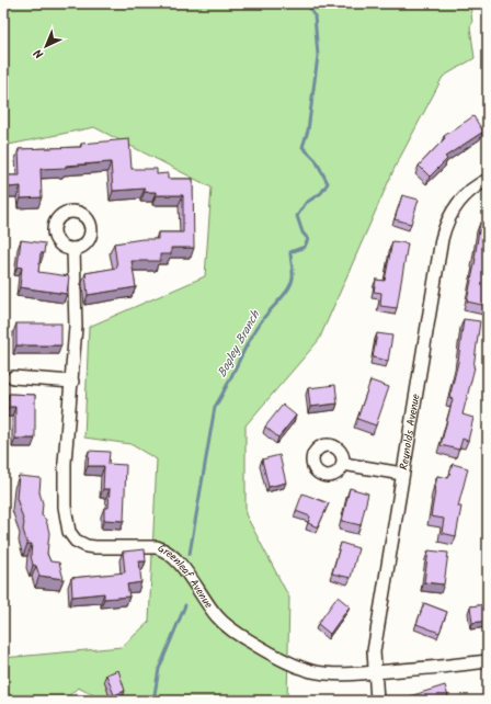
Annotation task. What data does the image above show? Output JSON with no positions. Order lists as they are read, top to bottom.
{
  "streets": {
    "street": ["Reynolds Avenue", "Greenleaf Avenue"]
  },
  "crossings": [
    ["Reynolds Avenue", "Greenleaf Avenue"]
  ],
  "water": ["Bogley Branch"],
  "north": "bottom left"
}
